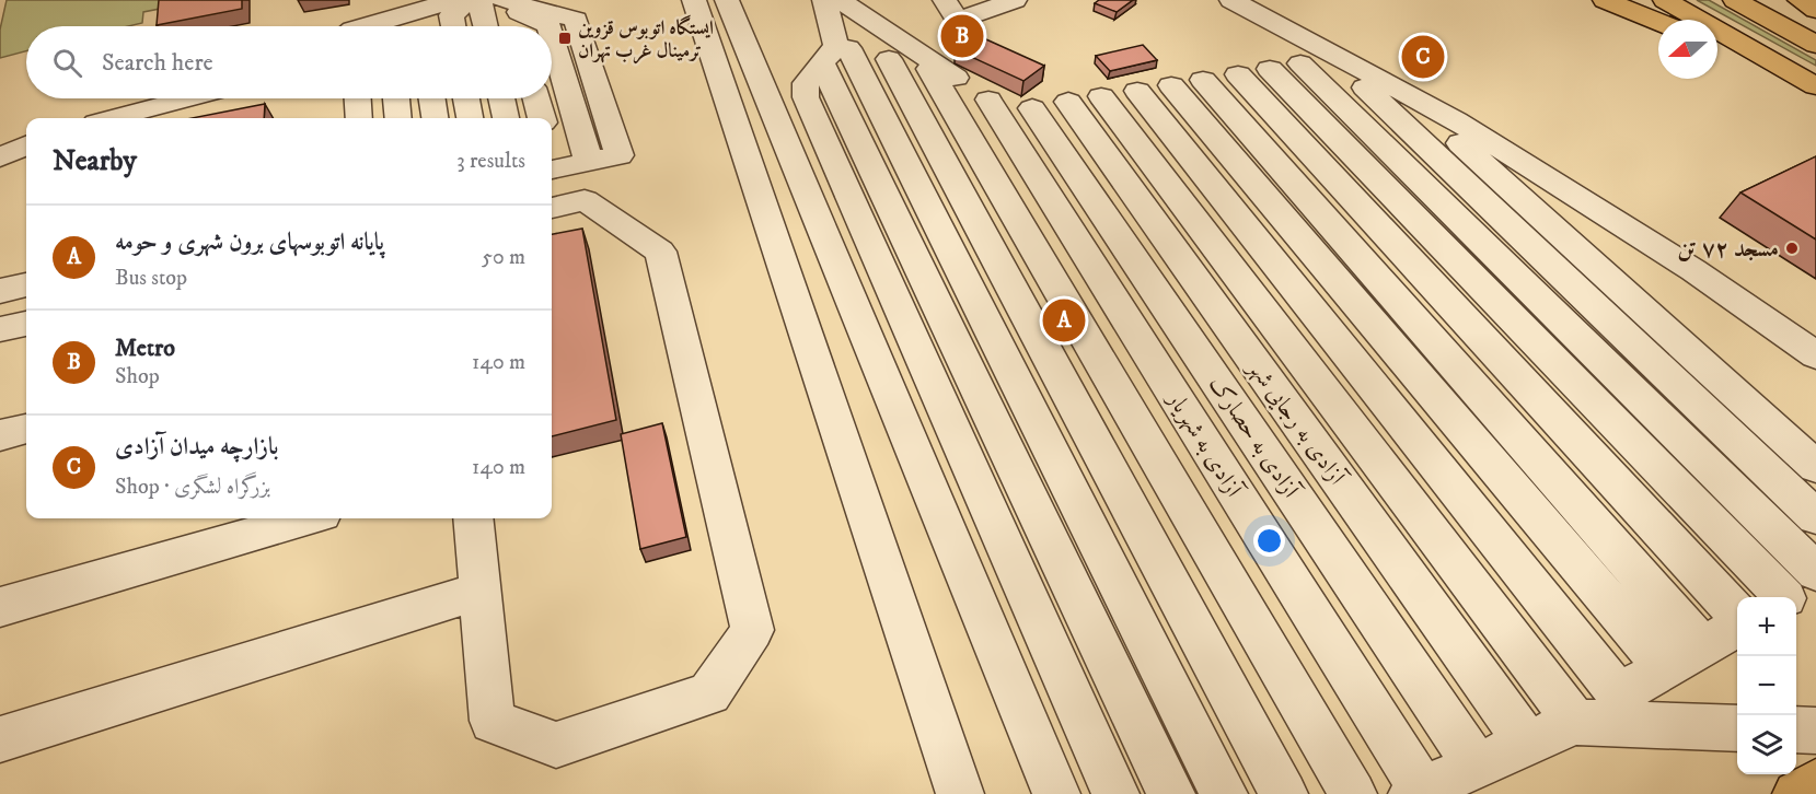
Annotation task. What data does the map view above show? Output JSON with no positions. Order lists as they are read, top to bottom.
{
  "streets": {
    "lane": ["آزادی به رجایی شهر", "آزادی به حصارک", "آزادی به شهریار"]
  },
  "crossings": [
    ["آزادی به رجایی شهر", "آزادی به حصارک"],
    ["آزادی به رجایی شهر", "آزادی به شهریار"],
    ["آزادی به حصارک", "آزادی به شهریار"]
  ],
  "places": {
    "transit": ["ایستگاه اتوبوس قزوین ترمینال غرب تهران"],
    "other": ["مسجد ۷۲ تن"]
  },
  "north": "left",
  "page": {
    "pins": ["B", "C", "A"],
    "search": "Search here",
    "heading": ["Nearby", "3 results"],
    "list": [
      {
        "mark": "A",
        "name": "پایانه اتوبوسهای برون شهری و حومه",
        "note": "Bus stop",
        "value": "50 m"
      },
      {
        "mark": "B",
        "name": "Metro",
        "note": "Shop",
        "value": "140 m"
      },
      {
        "mark": "C",
        "name": "بازارچه میدان آزادی",
        "note": "Shop · بزرگراه لشگری",
        "value": "140 m"
      }
    ],
    "map_buttons": ["+", "−"]
  }
}
